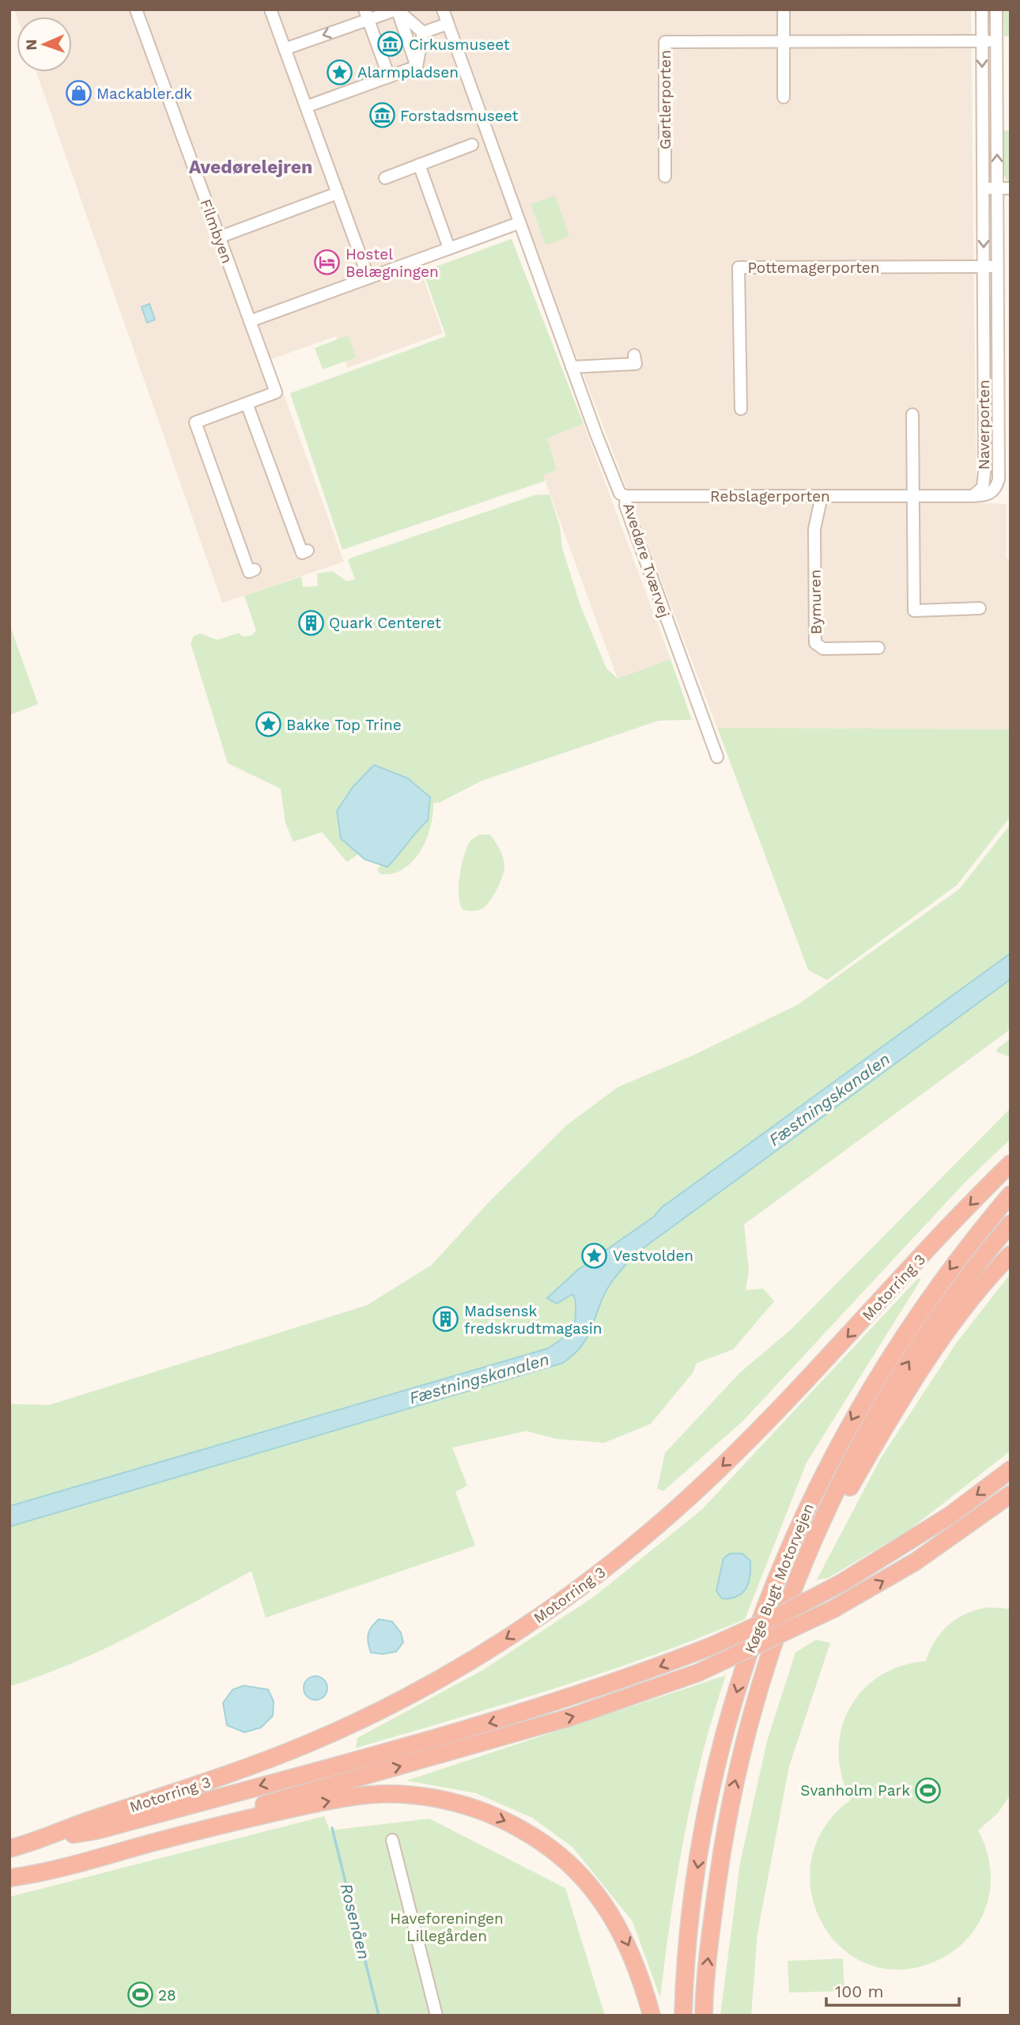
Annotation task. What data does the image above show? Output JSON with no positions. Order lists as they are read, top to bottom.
{
  "streets": {
    "highway": ["Motorring 3", "Køge Bugt Motorvejen"],
    "street": [
      "Gørtlerporten",
      "Filmbyen",
      "Pottemagerporten",
      "Naverporten",
      "Rebslagerporten",
      "Avedøre Tværvej",
      "Bymuren"
    ]
  },
  "crossings": [
    ["Gørtlerporten", "Naverporten"],
    ["Pottemagerporten", "Naverporten"],
    ["Naverporten", "Rebslagerporten"],
    ["Rebslagerporten", "Avedøre Tværvej"],
    ["Rebslagerporten", "Bymuren"]
  ],
  "districts": ["Avedørelejren"],
  "water": ["Fæstningskanalen", "Rosenåen"],
  "parks": ["Haveforeningen Lillegården"],
  "places": {
    "museum": ["Cirkusmuseet", "Forstadsmuseet"],
    "place": ["Alarmpladsen", "Bakke Top Trine", "Vestvolden"],
    "shop": ["Mackabler.dk"],
    "hotel": ["Hostel Belægningen"],
    "building": ["Quark Centeret", "Madsensk fredskrudtmagasin"],
    "sports": ["Svanholm Park", "28"]
  },
  "scale_bar": "100 m",
  "north": "left"
}
